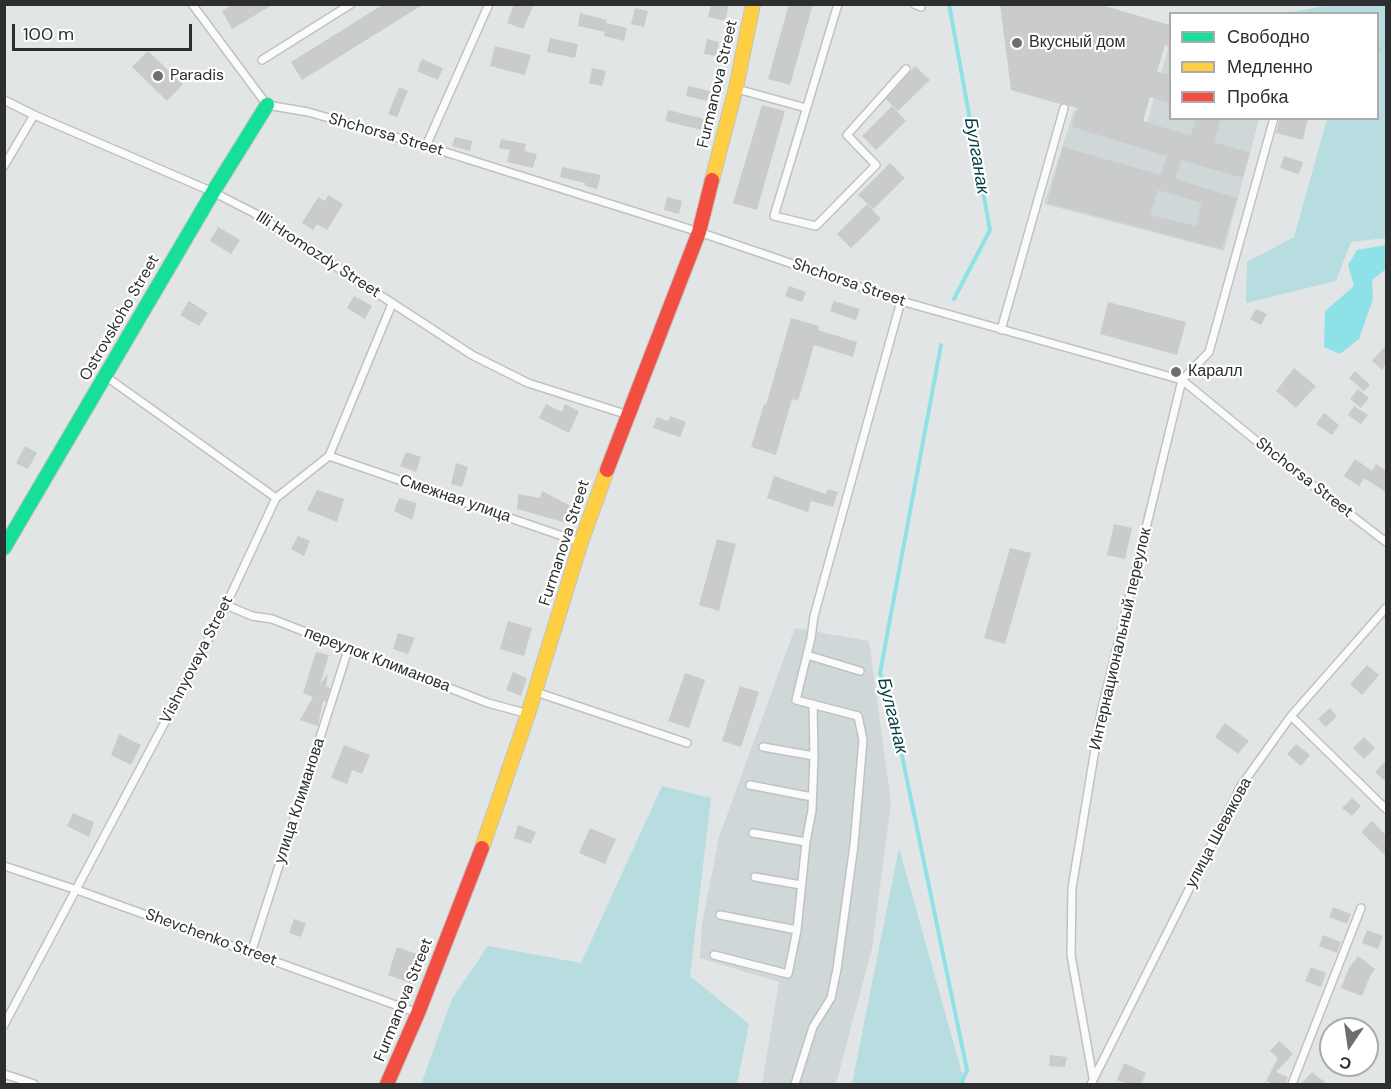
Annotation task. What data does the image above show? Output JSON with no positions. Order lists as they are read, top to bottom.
{
  "streets": {
    "main road": ["Furmanova Street", "Ostrovskoho Street"],
    "lane": [
      "Shchorsa Street",
      "Illi Hromozdy Street",
      "Смежная улица",
      "Интернациональный переулок",
      "Vishnyovaya Street",
      "переулок Климанова",
      "улица Климанова",
      "улица Шевякова",
      "Shevchenko Street"
    ]
  },
  "crossings": [
    ["Furmanova Street", "Shchorsa Street"],
    ["Furmanova Street", "Illi Hromozdy Street"],
    ["Furmanova Street", "Смежная улица"],
    ["Furmanova Street", "переулок Климанова"],
    ["Furmanova Street", "Shevchenko Street"],
    ["Shchorsa Street", "Ostrovskoho Street"],
    ["Shchorsa Street", "Интернациональный переулок"],
    ["Illi Hromozdy Street", "Ostrovskoho Street"],
    ["Illi Hromozdy Street", "Vishnyovaya Street"],
    ["Смежная улица", "Vishnyovaya Street"],
    ["Интернациональный переулок", "улица Шевякова"],
    ["Vishnyovaya Street", "переулок Климанова"],
    ["Vishnyovaya Street", "Shevchenko Street"],
    ["переулок Климанова", "улица Климанова"],
    ["улица Климанова", "Shevchenko Street"]
  ],
  "water": ["Булганак"],
  "places": ["Вкусный дом", "Paradis", "Каралл"],
  "legend": ["Свободно", "Медленно", "Пробка"],
  "scale_bar": "100 m",
  "north": "bottom"
}
